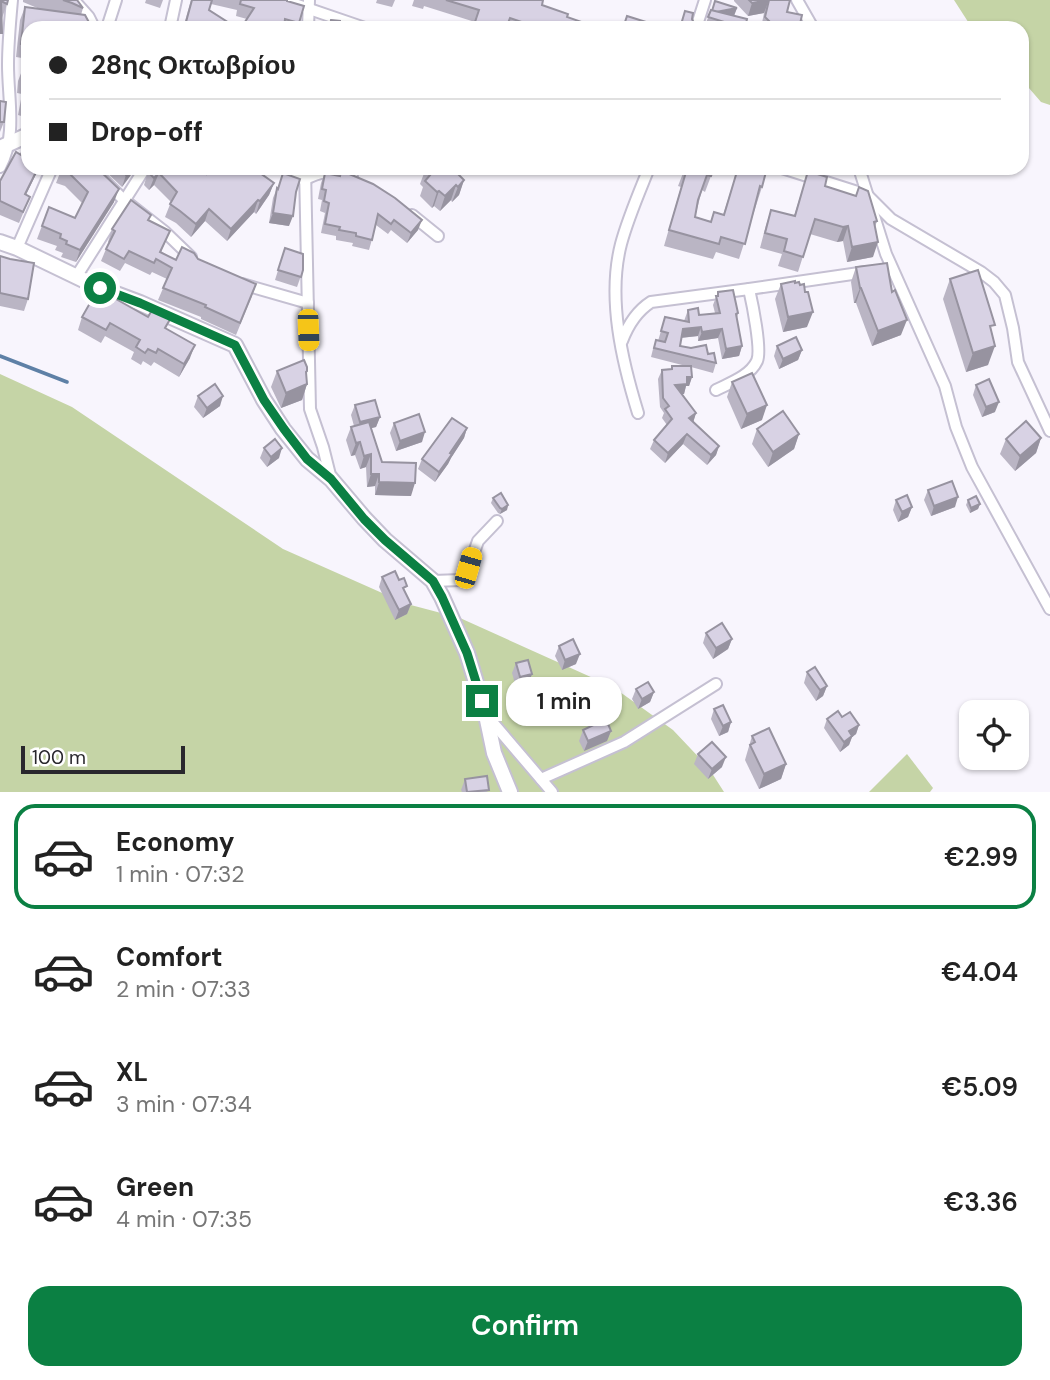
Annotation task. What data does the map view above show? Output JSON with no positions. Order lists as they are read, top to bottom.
{
  "scale_bar": "100 m",
  "page": {
    "banner": ["28ης Οκτωβρίου", "Drop-off"],
    "bubble": "1 min",
    "scale": "100 m",
    "list": [
      {
        "name": "Economy",
        "note": "1 min · 07:32",
        "value": "€2.99"
      },
      {
        "name": "Comfort",
        "note": "2 min · 07:33",
        "value": "€4.04"
      },
      {
        "name": "XL",
        "note": "3 min · 07:34",
        "value": "€5.09"
      },
      {
        "name": "Green",
        "note": "4 min · 07:35",
        "value": "€3.36"
      }
    ],
    "buttons": "Confirm"
  }
}
